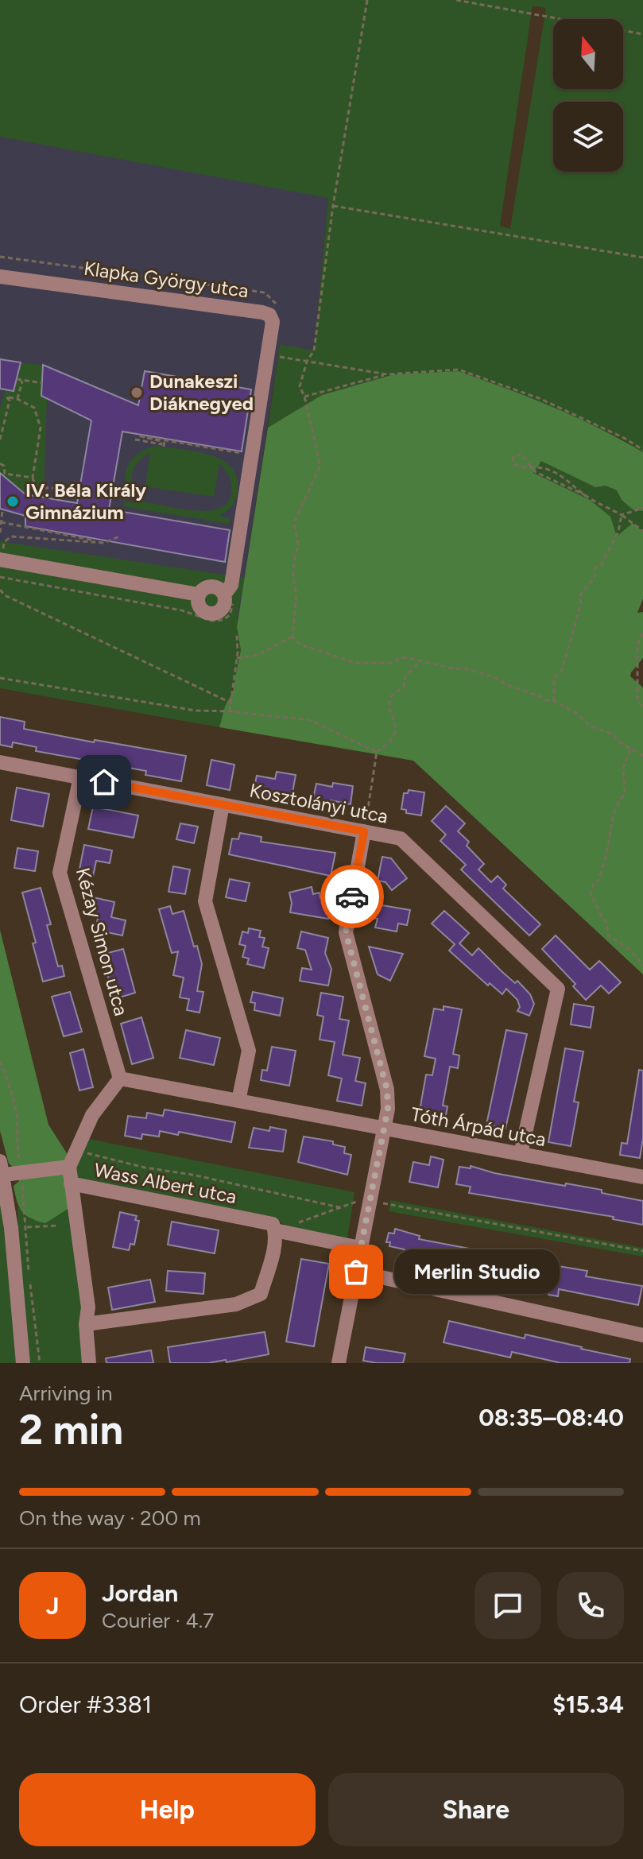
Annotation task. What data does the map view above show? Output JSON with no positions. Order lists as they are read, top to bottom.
{
  "streets": {
    "street": [
      "Klapka György utca",
      "Kosztolányi utca",
      "Kézay Simon utca",
      "Tóth Árpád utca",
      "Wass Albert utca"
    ]
  },
  "crossings": [
    ["Kosztolányi utca", "Kézay Simon utca"],
    ["Kosztolányi utca", "Tóth Árpád utca"],
    ["Kézay Simon utca", "Tóth Árpád utca"]
  ],
  "places": ["Dunakeszi Diáknegyed", "IV. Béla Király Gimnázium", "Merlin Studio"],
  "north": "top",
  "page": {
    "bubble": "Merlin Studio",
    "heading": ["2 min", "Arriving in", "08:35–08:40"],
    "panel": [
      "Jordan",
      "Courier · 4.7",
      "Order #3381",
      "$15.34"
    ],
    "bar": "On the way · 200 m",
    "round": "J",
    "buttons": ["Help", "Share"]
  }
}
